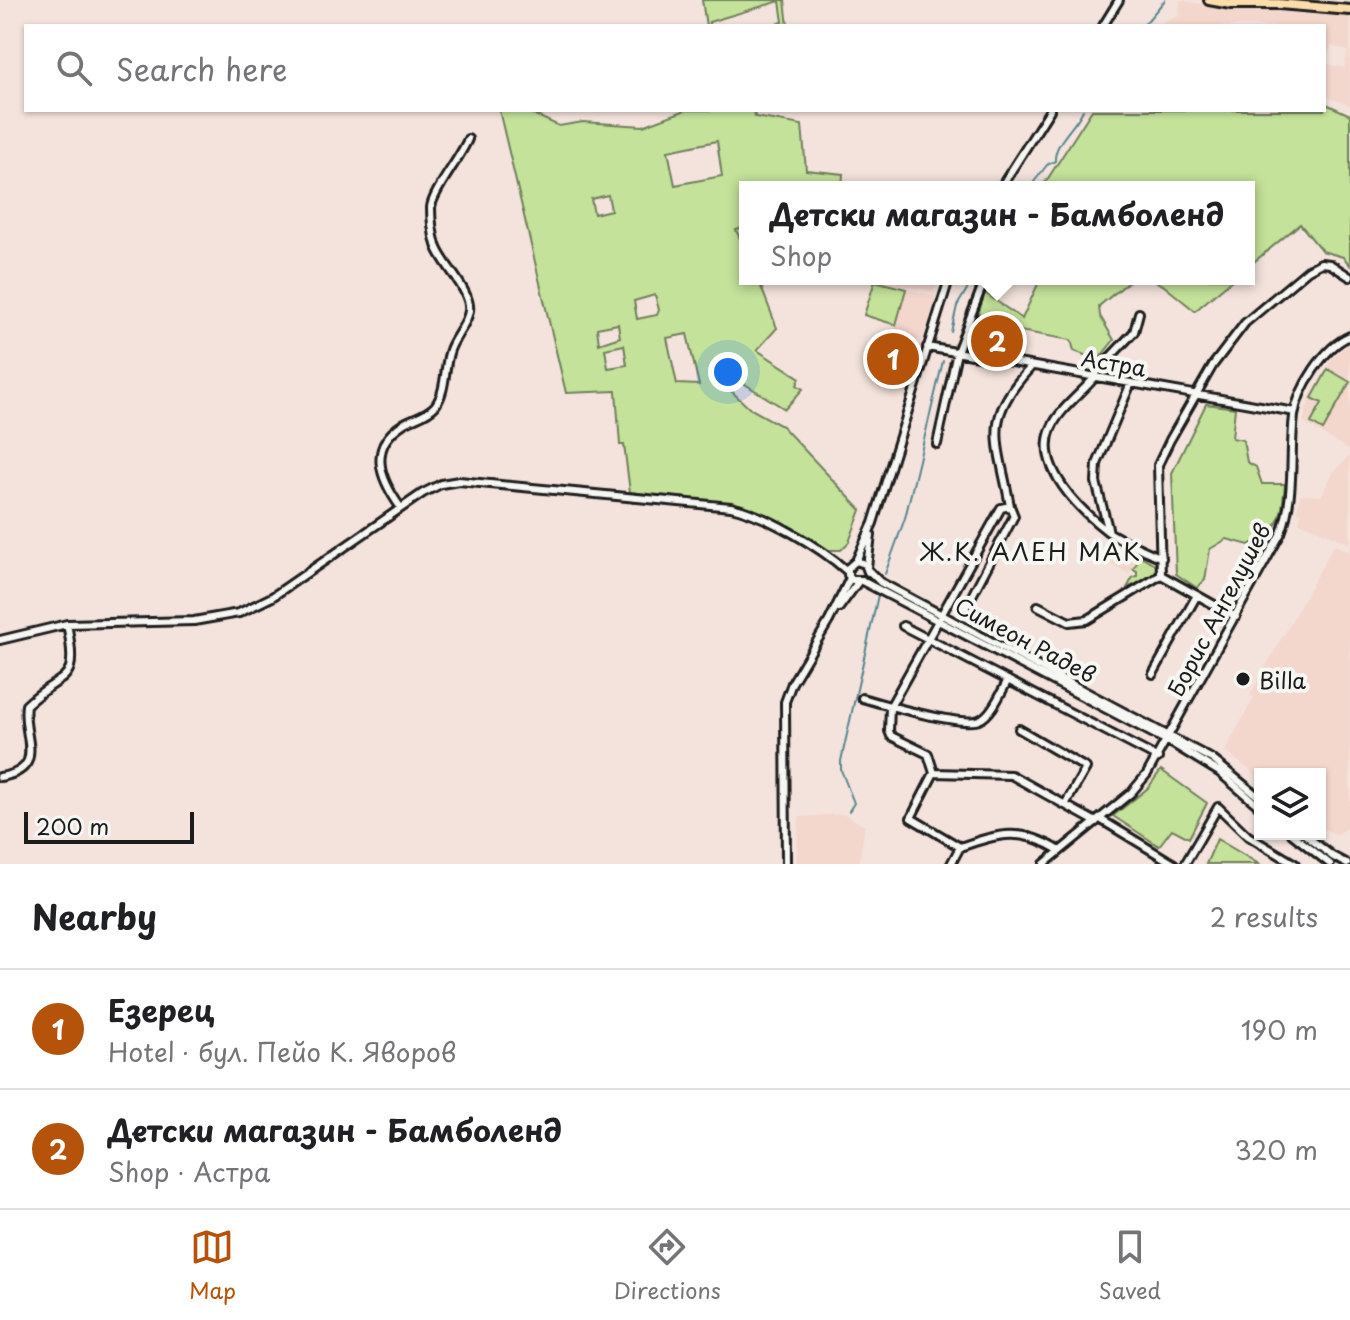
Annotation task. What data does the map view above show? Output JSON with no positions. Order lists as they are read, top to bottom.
{
  "streets": {
    "street": ["Астра", "Борис Ангелушев", "Симеон Радев"]
  },
  "crossings": [
    ["Астра", "Борис Ангелушев"],
    ["Борис Ангелушев", "Симеон Радев"]
  ],
  "districts": ["Ж.К. АЛЕН МАК"],
  "places": ["Billa"],
  "scale_bar": "200 m",
  "page": {
    "search": "Search here",
    "popup": ["Детски магазин - Бамболенд", "Shop"],
    "pins": ["2", "1"],
    "scale": "200 m",
    "heading": ["Nearby", "2 results"],
    "list": [
      {
        "mark": "1",
        "name": "Езерец",
        "note": "Hotel · бул. Пейо К. Яворов",
        "value": "190 m"
      },
      {
        "mark": "2",
        "name": "Детски магазин - Бамболенд",
        "note": "Shop · Астра",
        "value": "320 m"
      }
    ],
    "nav": ["Map", "Directions", "Saved"]
  }
}
